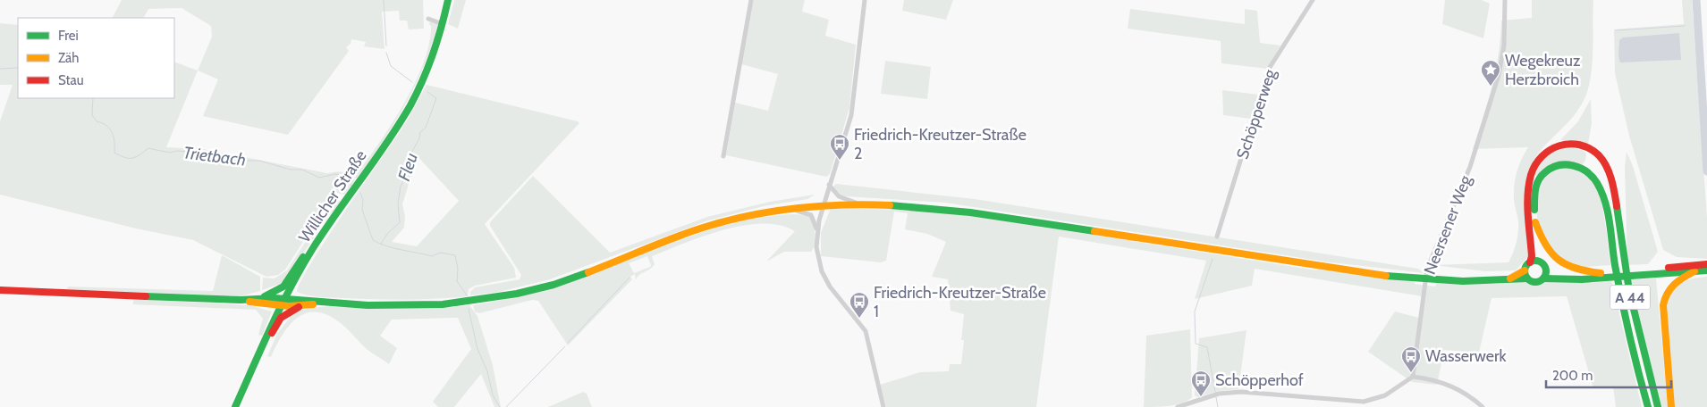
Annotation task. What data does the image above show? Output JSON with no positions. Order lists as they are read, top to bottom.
{
  "streets": {
    "main road": ["Willicher Straße", "A 44"],
    "street": ["Schöpperweg", "Neersener Weg"]
  },
  "water": ["Trietbach", "Fleu"],
  "places": {
    "place": ["Wegekreuz Herzbroich"],
    "bus stop": [
      "Friedrich-Kreutzer-Straße 2",
      "Friedrich-Kreutzer-Straße 1",
      "Wasserwerk",
      "Schöpperhof"
    ]
  },
  "legend": ["Frei", "Zäh", "Stau"],
  "scale_bar": "200 m"
}
